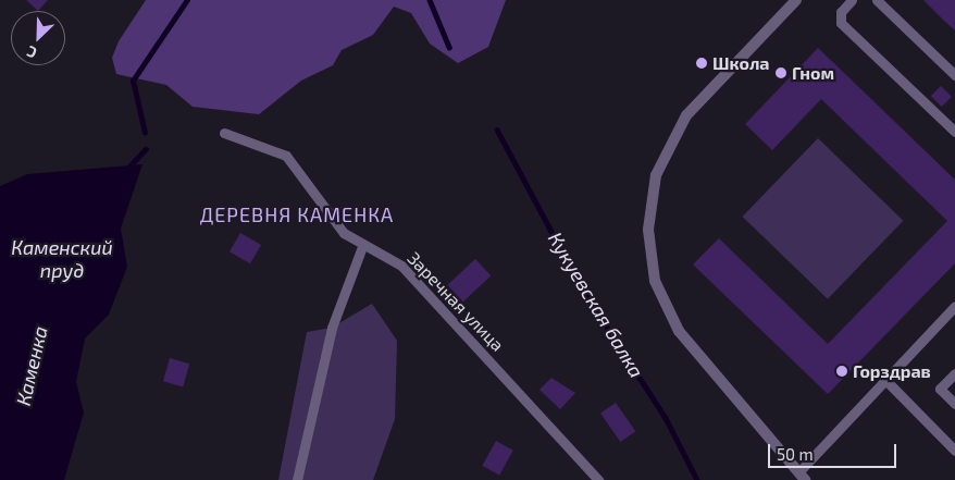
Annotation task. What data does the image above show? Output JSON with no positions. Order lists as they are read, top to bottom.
{
  "streets": {
    "lane": ["Заречная улица"]
  },
  "districts": ["ДЕРЕВНЯ КАМЕНКА"],
  "water": ["Каменский пруд", "Кукуевская балка", "Каменка"],
  "places": ["Школа", "Гном", "Горздрав"],
  "scale_bar": "50 m",
  "north": "bottom left"
}
